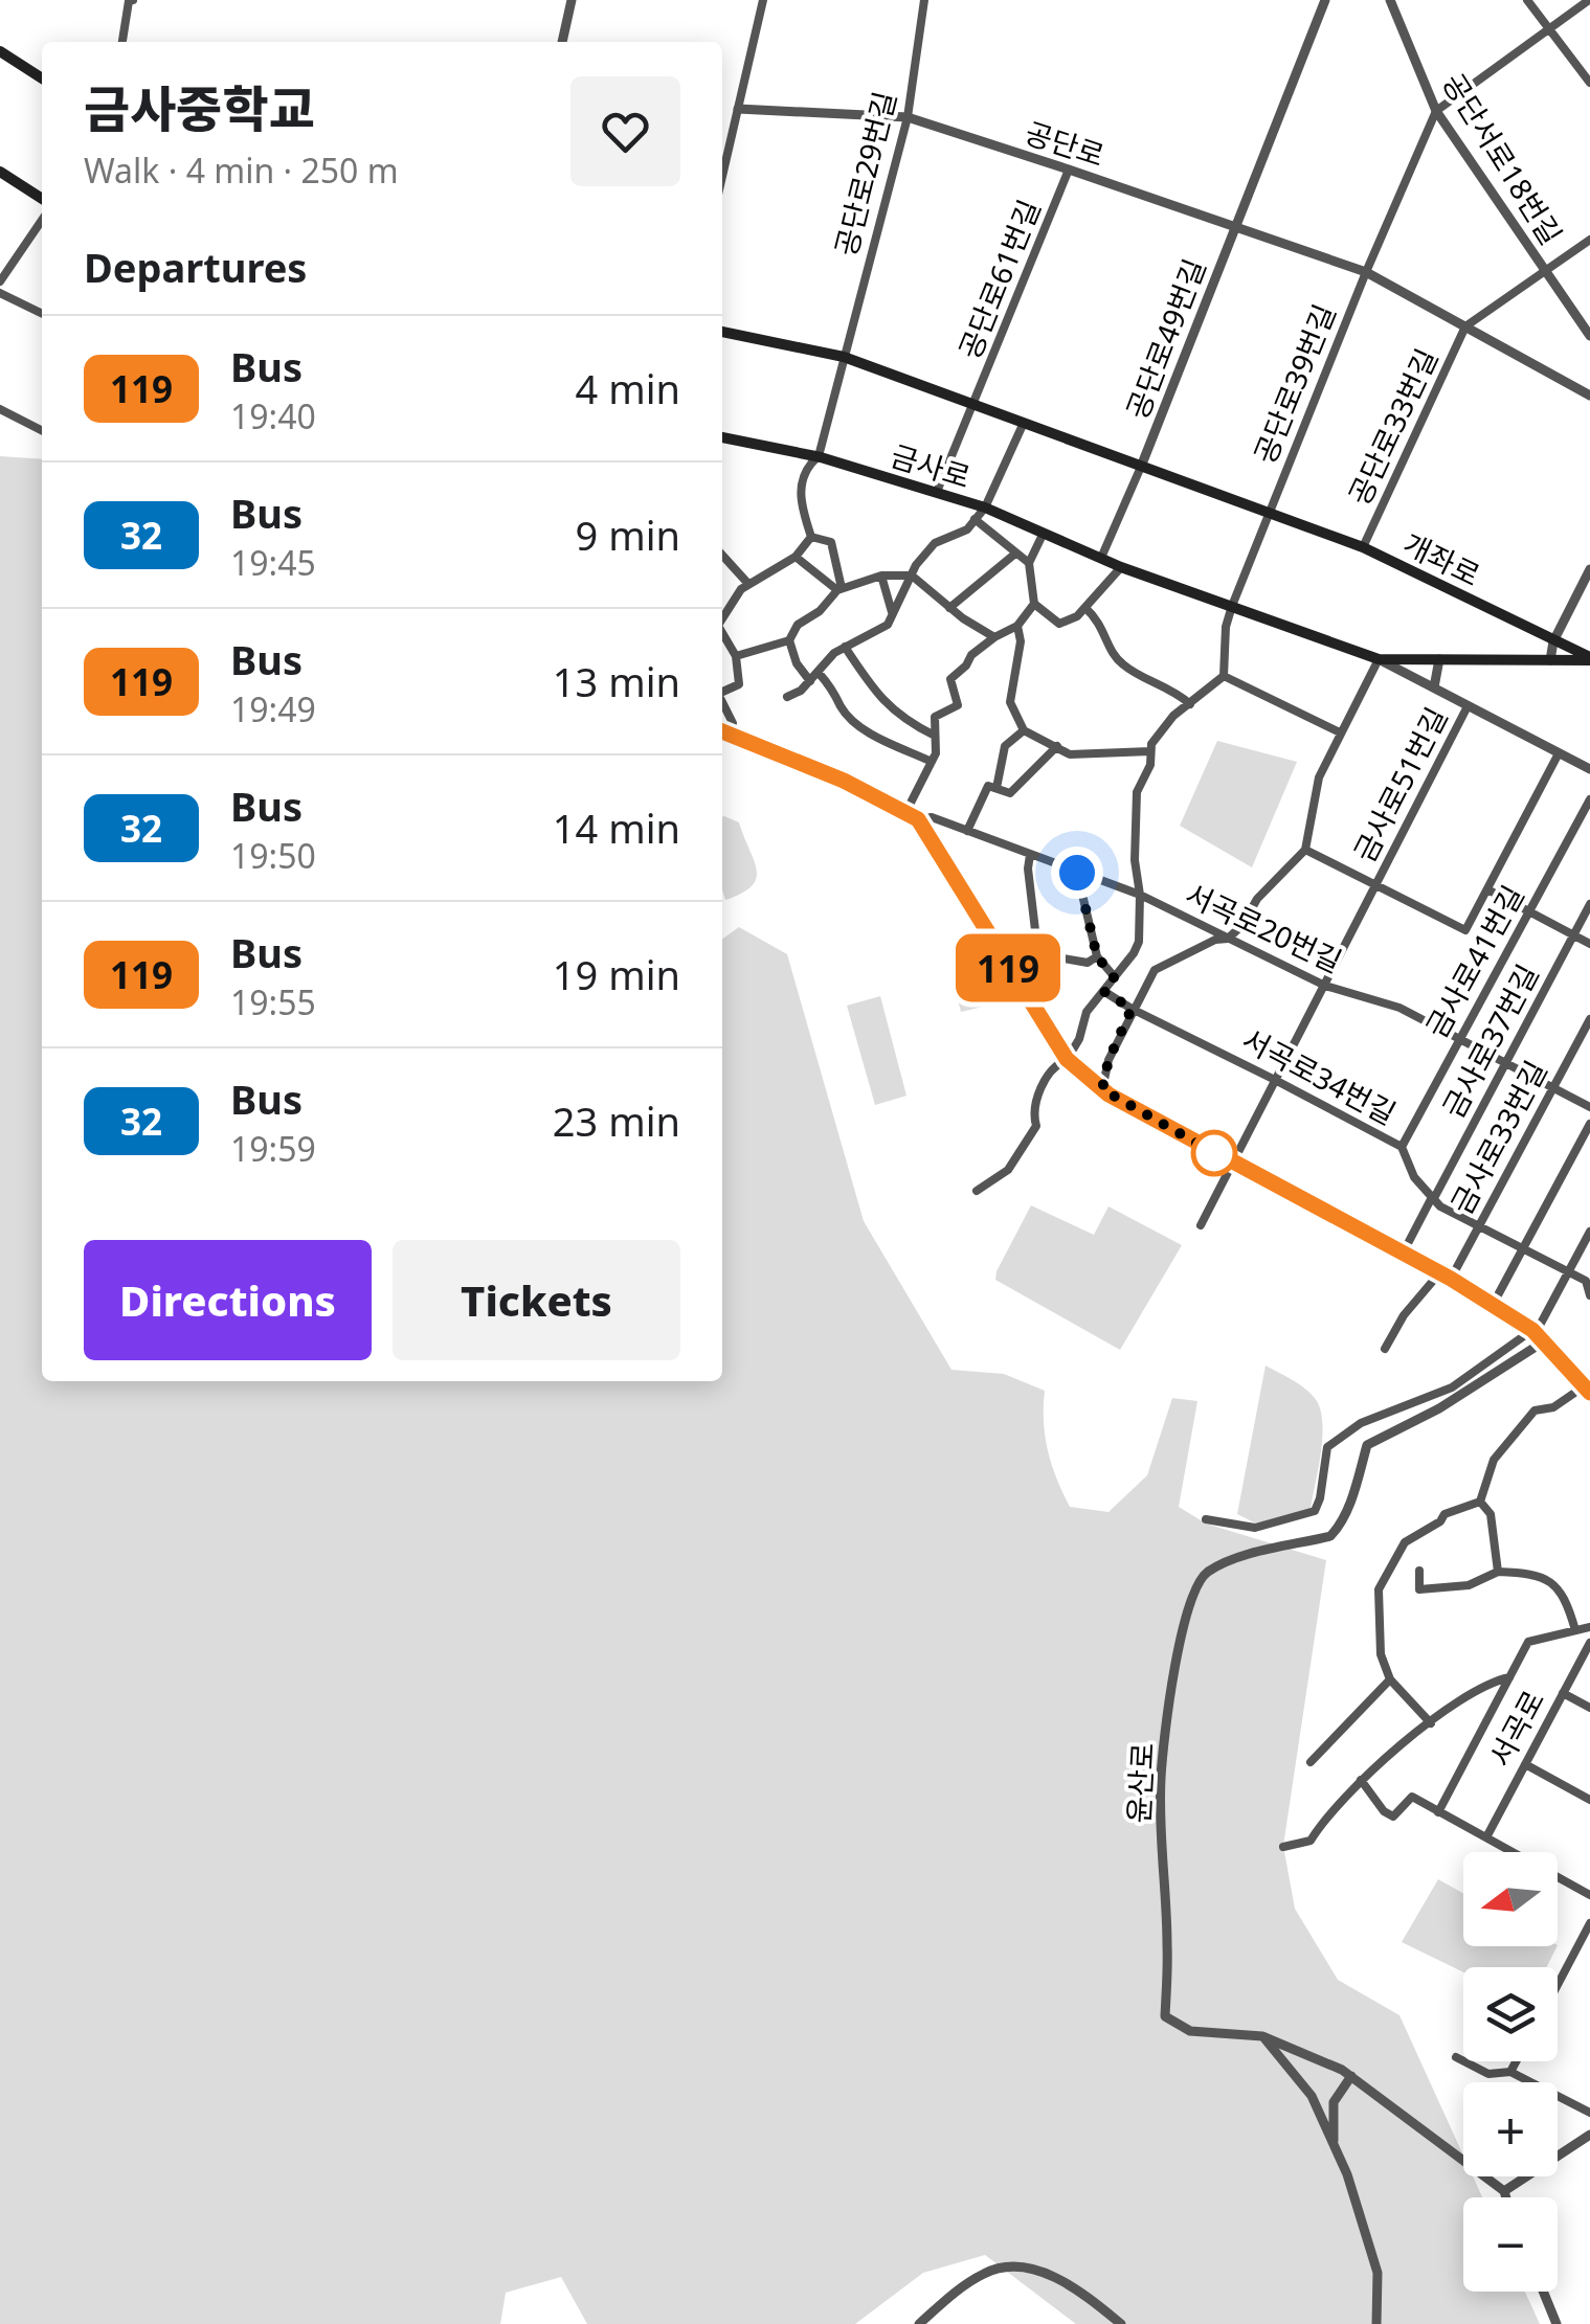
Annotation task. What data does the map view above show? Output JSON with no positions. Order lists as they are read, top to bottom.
{
  "streets": {
    "main road": ["금사로", "개좌로"],
    "street": [
      "공단로",
      "공단서로18번길",
      "공단로29번길",
      "공단로61번길",
      "공단로49번길",
      "공단로39번길",
      "공단로33번길",
      "금사로51번길",
      "서곡로20번길",
      "금사로41번길",
      "금사로37번길",
      "서곡로34번길",
      "금사로33번길",
      "서곡로",
      "윤산로"
    ]
  },
  "crossings": [
    ["공단로", "공단로29번길"],
    ["공단로", "공단로61번길"],
    ["공단로", "공단로49번길"],
    ["공단로", "공단로39번길"],
    ["공단로", "공단로33번길"],
    ["공단로29번길", "개좌로"],
    ["공단로61번길", "개좌로"],
    ["공단로49번길", "개좌로"],
    ["공단로39번길", "개좌로"],
    ["공단로33번길", "개좌로"],
    ["금사로", "개좌로"],
    ["금사로", "금사로51번길"],
    ["금사로51번길", "서곡로20번길"],
    ["금사로51번길", "서곡로34번길"],
    ["서곡로20번길", "금사로41번길"],
    ["서곡로20번길", "금사로37번길"],
    ["서곡로20번길", "금사로33번길"],
    ["금사로41번길", "서곡로34번길"],
    ["금사로37번길", "서곡로34번길"],
    ["서곡로34번길", "금사로33번길"]
  ],
  "lines": ["bus line 119"],
  "north": "left",
  "page": {
    "on_map": "119",
    "heading": [
      ["금사중학교", "Walk · 4 min · 250 m"],
      "Departures"
    ],
    "list": [
      {
        "mark": "119",
        "name": "Bus",
        "note": "19:40",
        "value": "4 min"
      },
      {
        "mark": "32",
        "name": "Bus",
        "note": "19:45",
        "value": "9 min"
      },
      {
        "mark": "119",
        "name": "Bus",
        "note": "19:49",
        "value": "13 min"
      },
      {
        "mark": "32",
        "name": "Bus",
        "note": "19:50",
        "value": "14 min"
      },
      {
        "mark": "119",
        "name": "Bus",
        "note": "19:55",
        "value": "19 min"
      },
      {
        "mark": "32",
        "name": "Bus",
        "note": "19:59",
        "value": "23 min"
      }
    ],
    "buttons": ["Directions", "Tickets"],
    "map_buttons": ["+", "−"]
  }
}
